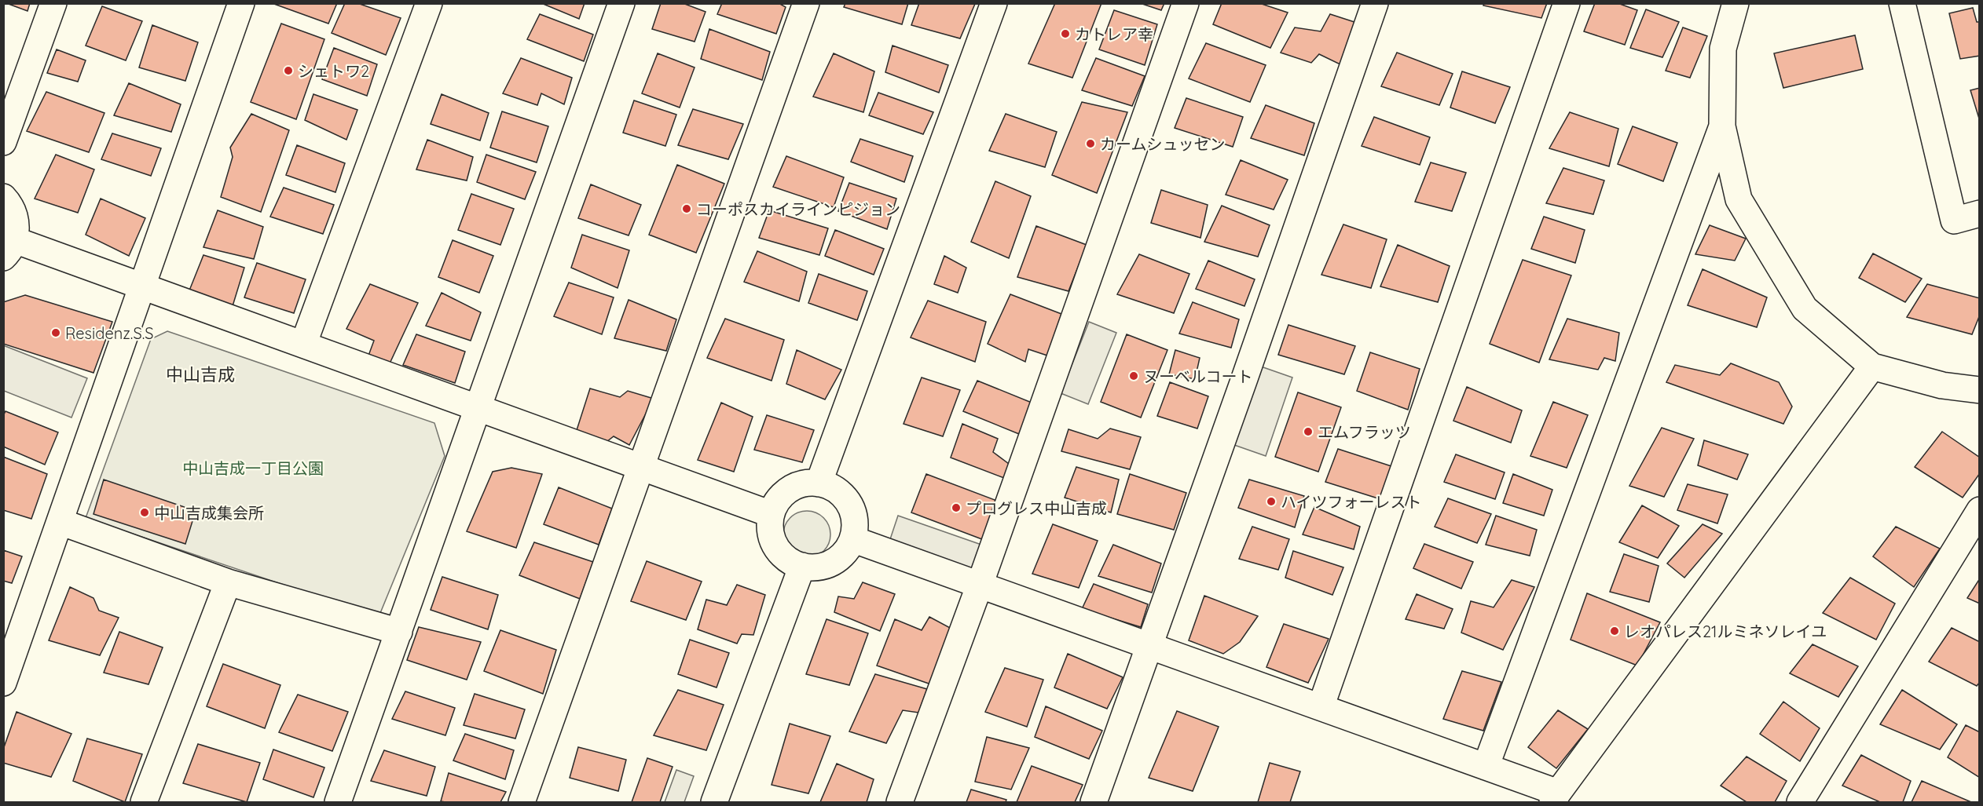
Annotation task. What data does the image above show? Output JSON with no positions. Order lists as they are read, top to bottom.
{
  "districts": ["中山吉成"],
  "parks": ["中山吉成一丁目公園"],
  "places": [
    "カトレア幸",
    "シェトワ2",
    "カームシュッセン",
    "コーポスカイラインピジョン",
    "Residenz.S.S",
    "ヌーベルコート",
    "エムフラッツ",
    "ハイツフォーレスト",
    "プログレス中山吉成",
    "中山吉成集会所",
    "レオパレス21ルミネソレイユ"
  ]
}
